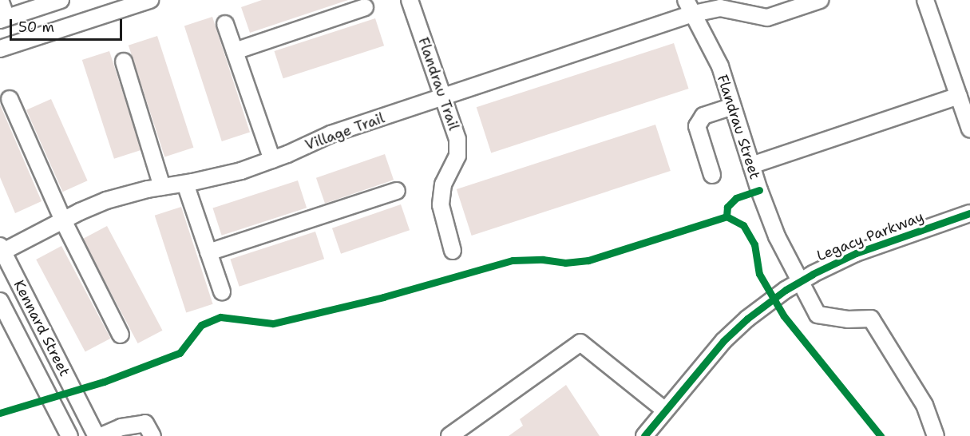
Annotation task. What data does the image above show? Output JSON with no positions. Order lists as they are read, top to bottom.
{
  "streets": {
    "street": [
      "Flandrau Trail",
      "Flandrau Street",
      "Village Trail",
      "Legacy Parkway",
      "Kennard Street"
    ]
  },
  "crossings": [
    ["Flandrau Trail", "Village Trail"],
    ["Flandrau Street", "Village Trail"],
    ["Flandrau Street", "Legacy Parkway"],
    ["Village Trail", "Kennard Street"]
  ],
  "scale_bar": "50 m"
}
